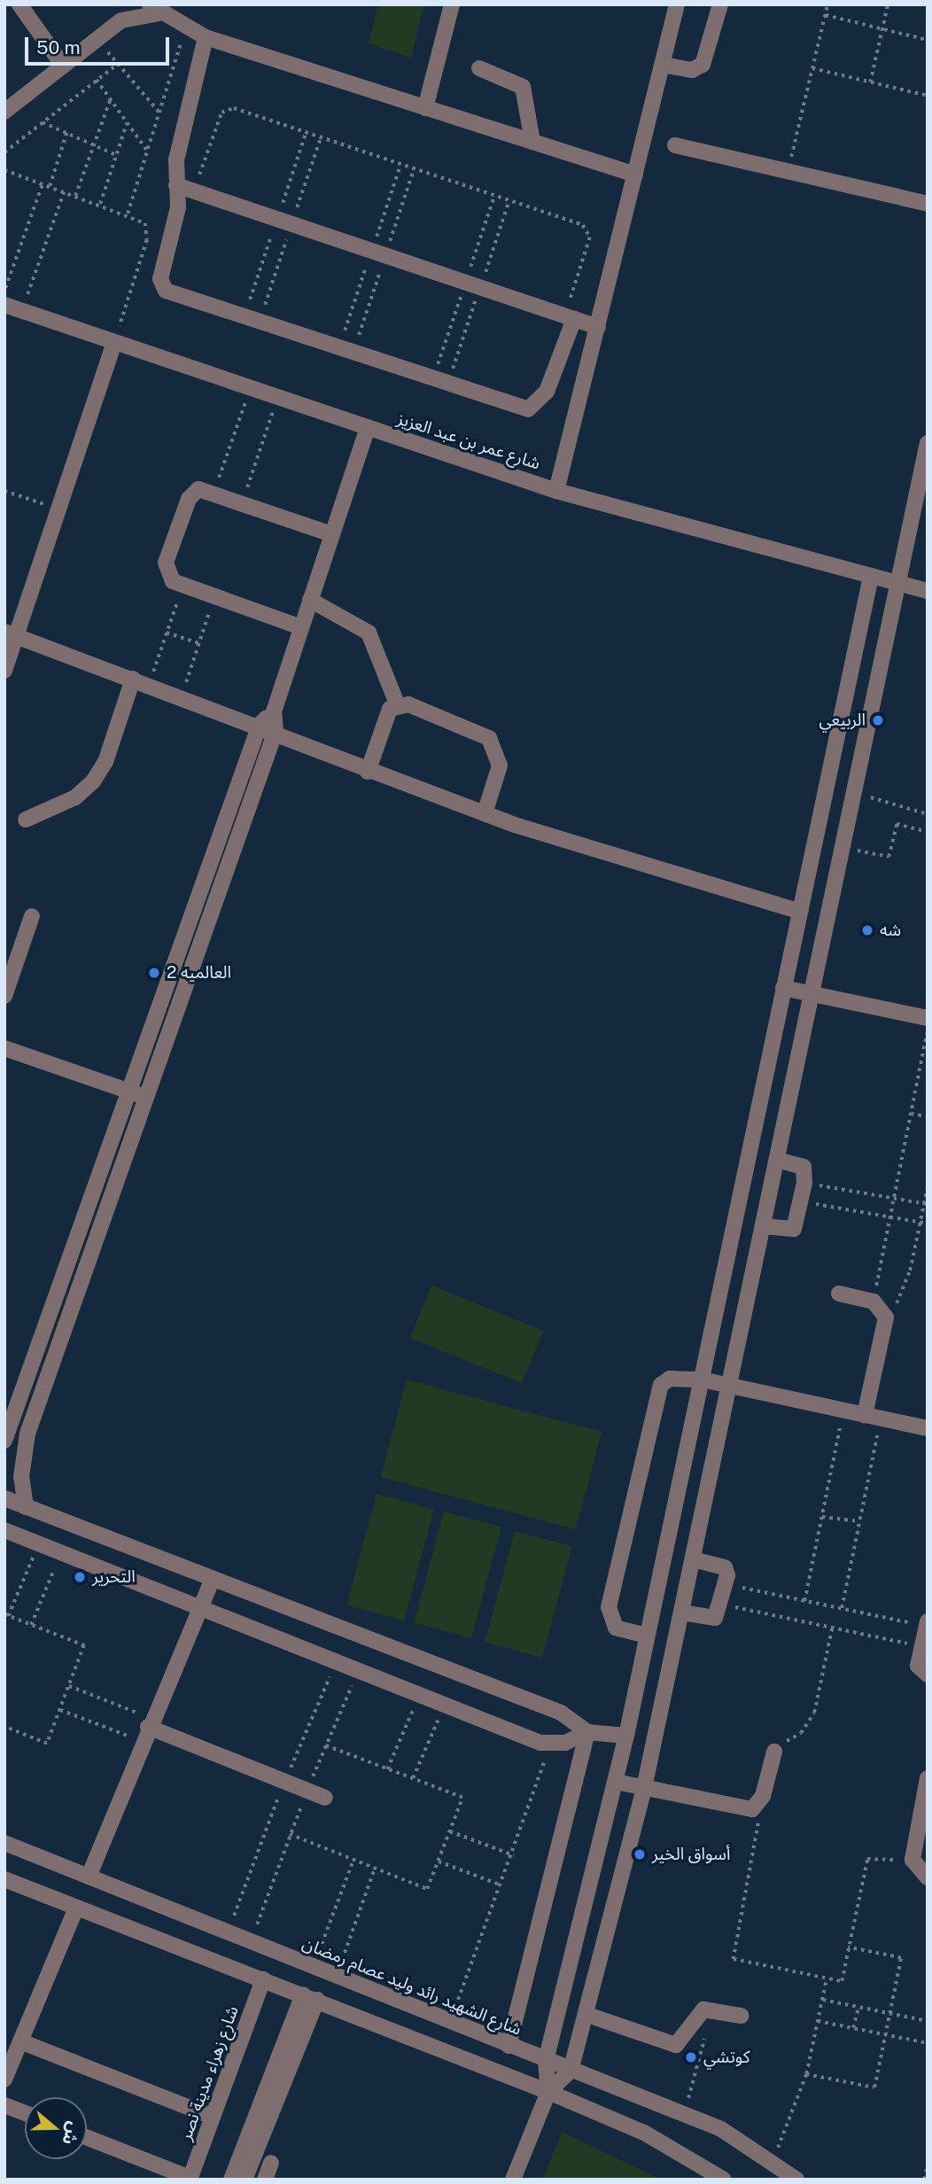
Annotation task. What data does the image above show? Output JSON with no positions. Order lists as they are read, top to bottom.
{
  "streets": {
    "street": ["شارع عمر بن عبد العزيز", "شارع الشهيد رائد وليد عصام رمضان", "شارع زهراء مدينة نصر"]
  },
  "places": [
    "الربيعي",
    "شه",
    "العالميه 2",
    "التحرير",
    "أسواق الخير",
    "كوتشي"
  ],
  "scale_bar": "50 m",
  "north": "right"
}
